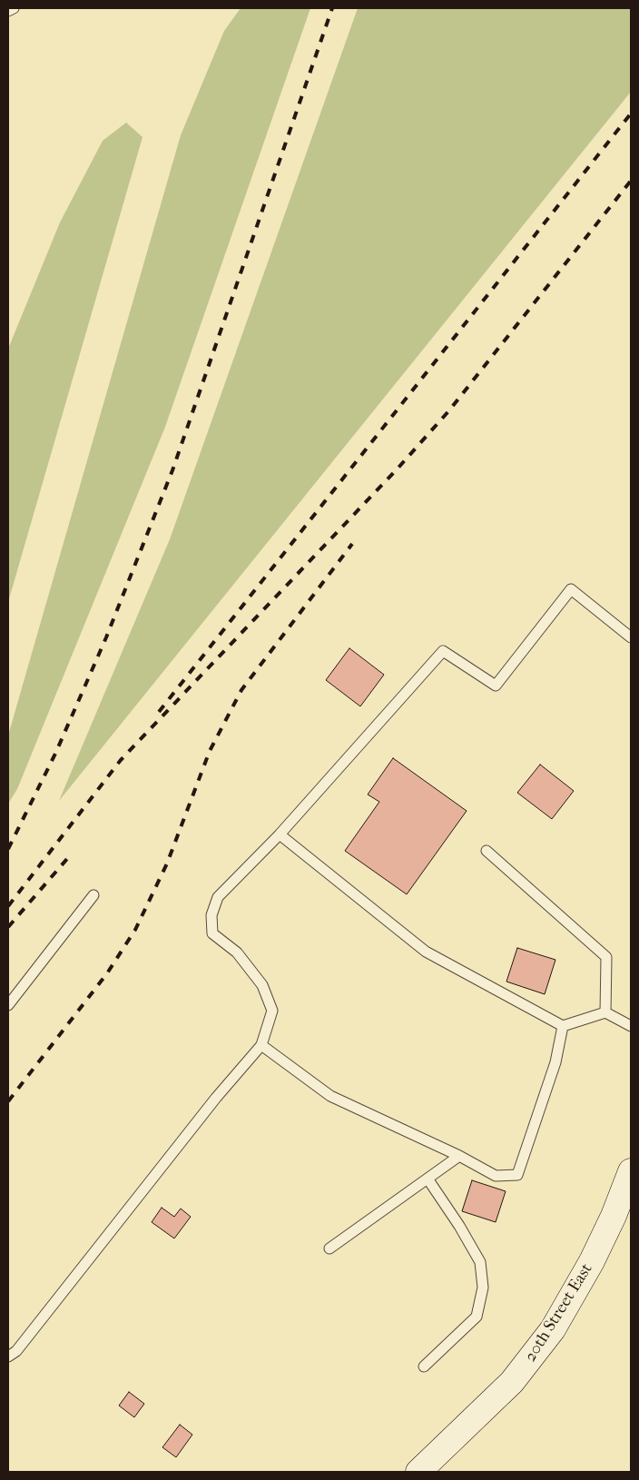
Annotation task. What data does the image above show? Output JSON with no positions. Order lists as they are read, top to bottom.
{
  "streets": {
    "street": ["20th Street East"]
  }
}
